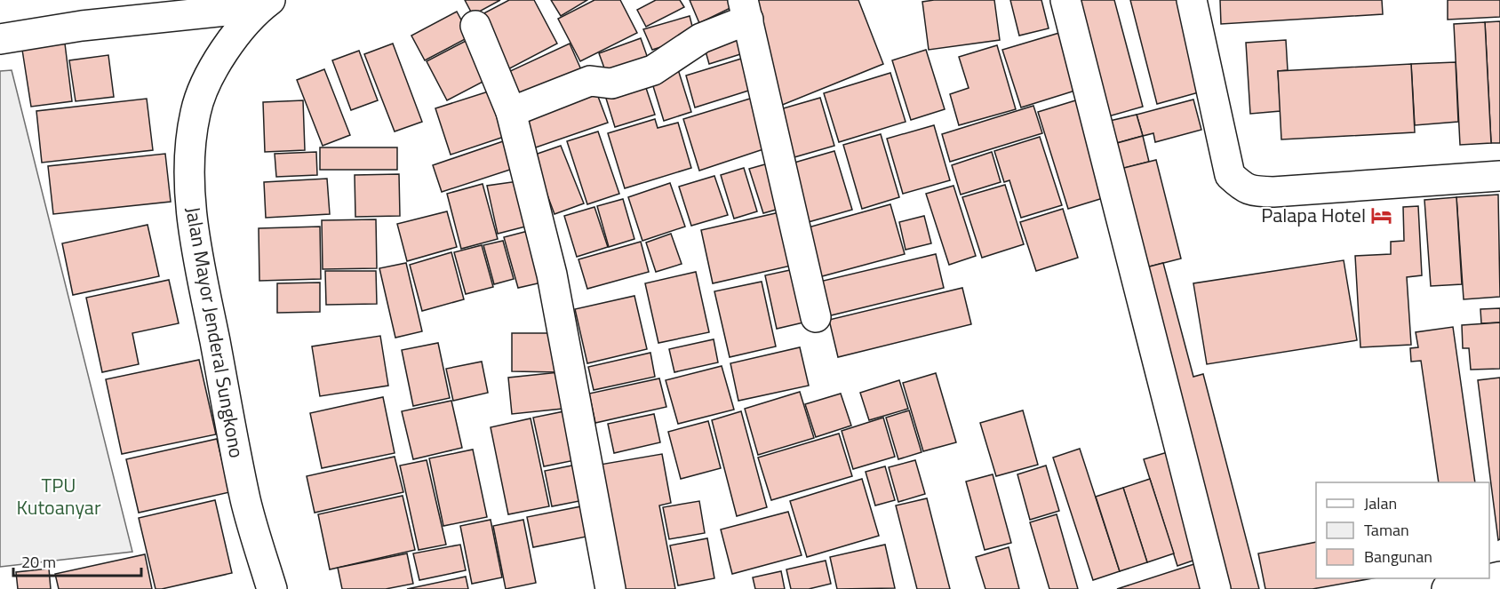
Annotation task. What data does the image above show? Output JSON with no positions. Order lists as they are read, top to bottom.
{
  "streets": {
    "street": ["Jalan Mayor Jenderal Sungkono"]
  },
  "parks": ["TPU Kutoanyar"],
  "places": {
    "hotel": ["Palapa Hotel"]
  },
  "legend": ["Jalan", "Taman", "Bangunan"],
  "scale_bar": "20 m"
}
